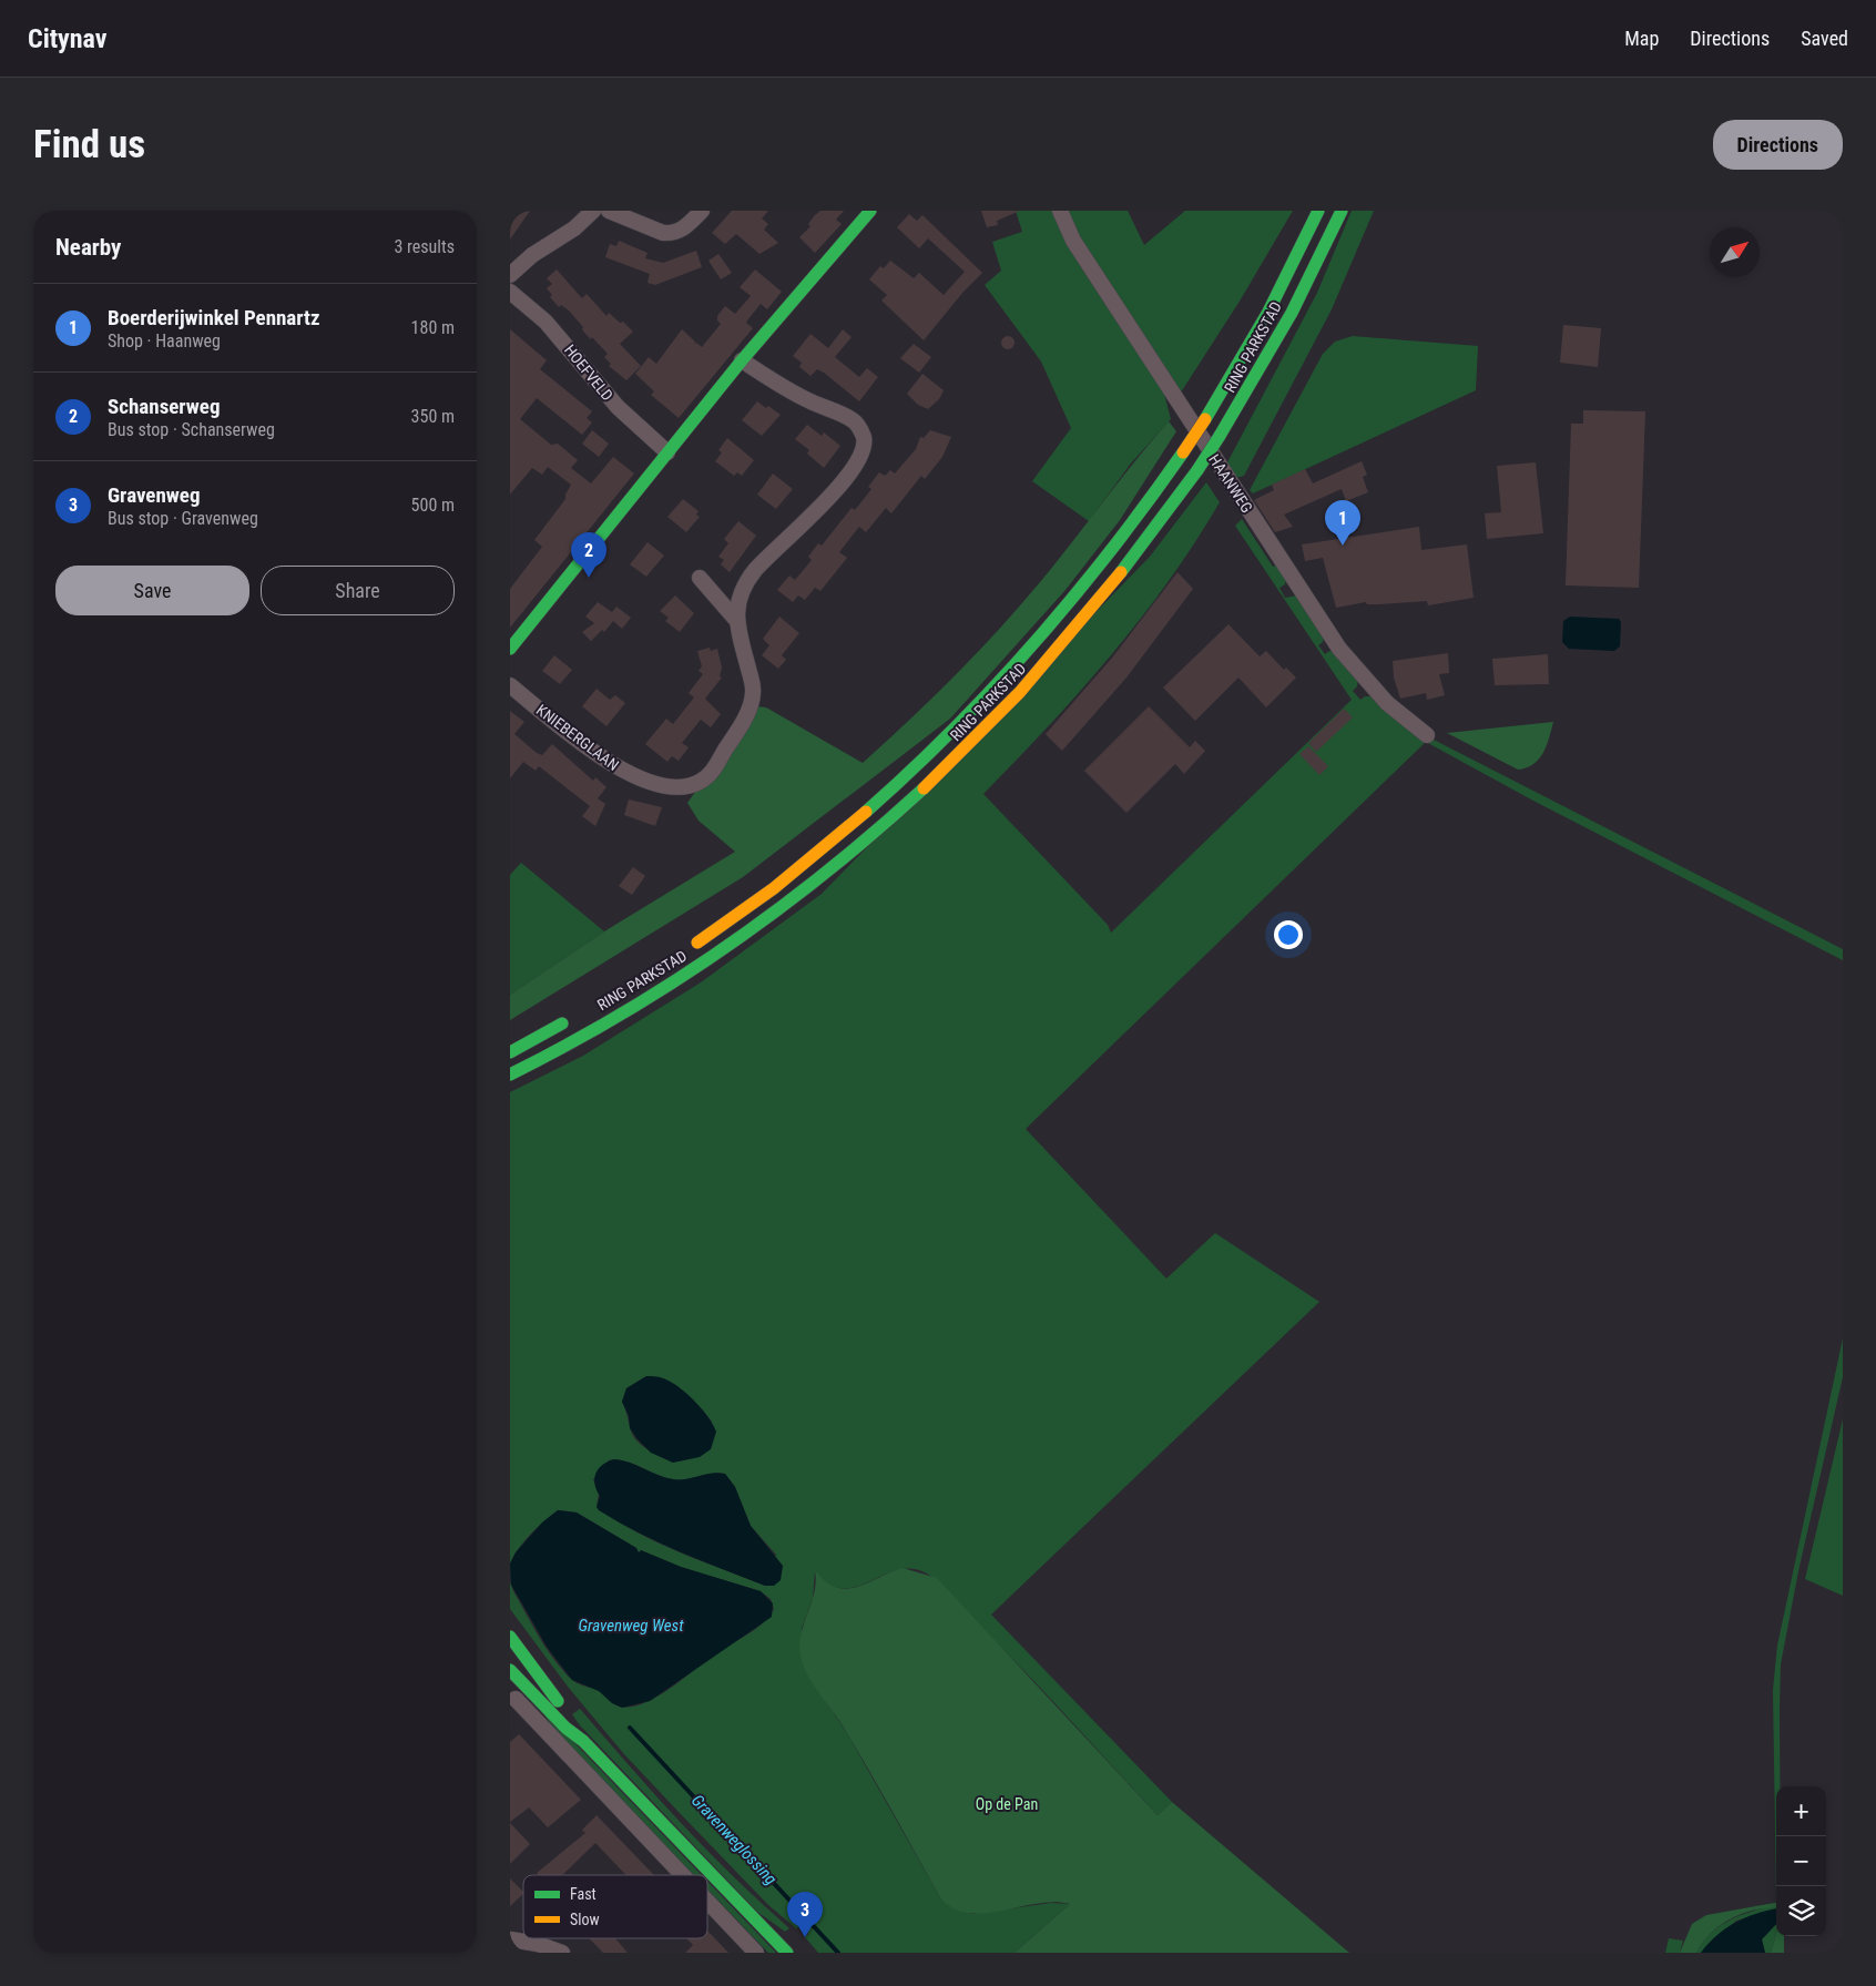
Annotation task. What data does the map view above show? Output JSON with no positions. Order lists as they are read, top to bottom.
{
  "streets": {
    "main road": ["RING PARKSTAD"],
    "street": ["HOEFVELD", "HAANWEG", "KNIEBERGLAAN"]
  },
  "water": ["Gravenweg West", "Gravenweglossing"],
  "parks": ["Op de Pan"],
  "legend": ["Fast", "Slow"],
  "north": "top right",
  "page": {
    "header": "Citynav",
    "nav": ["Map", "Directions", "Saved"],
    "buttons": [
      "Directions",
      ["Save", "Share"]
    ],
    "title": "Find us",
    "heading": ["Nearby", "3 results"],
    "list": [
      {
        "mark": "1",
        "name": "Boerderijwinkel Pennartz",
        "note": "Shop · Haanweg",
        "value": "180 m"
      },
      {
        "mark": "2",
        "name": "Schanserweg",
        "note": "Bus stop · Schanserweg",
        "value": "350 m"
      },
      {
        "mark": "3",
        "name": "Gravenweg",
        "note": "Bus stop · Gravenweg",
        "value": "500 m"
      }
    ],
    "pins": ["1", "2", "3"],
    "map_buttons": ["+", "−"]
  }
}
